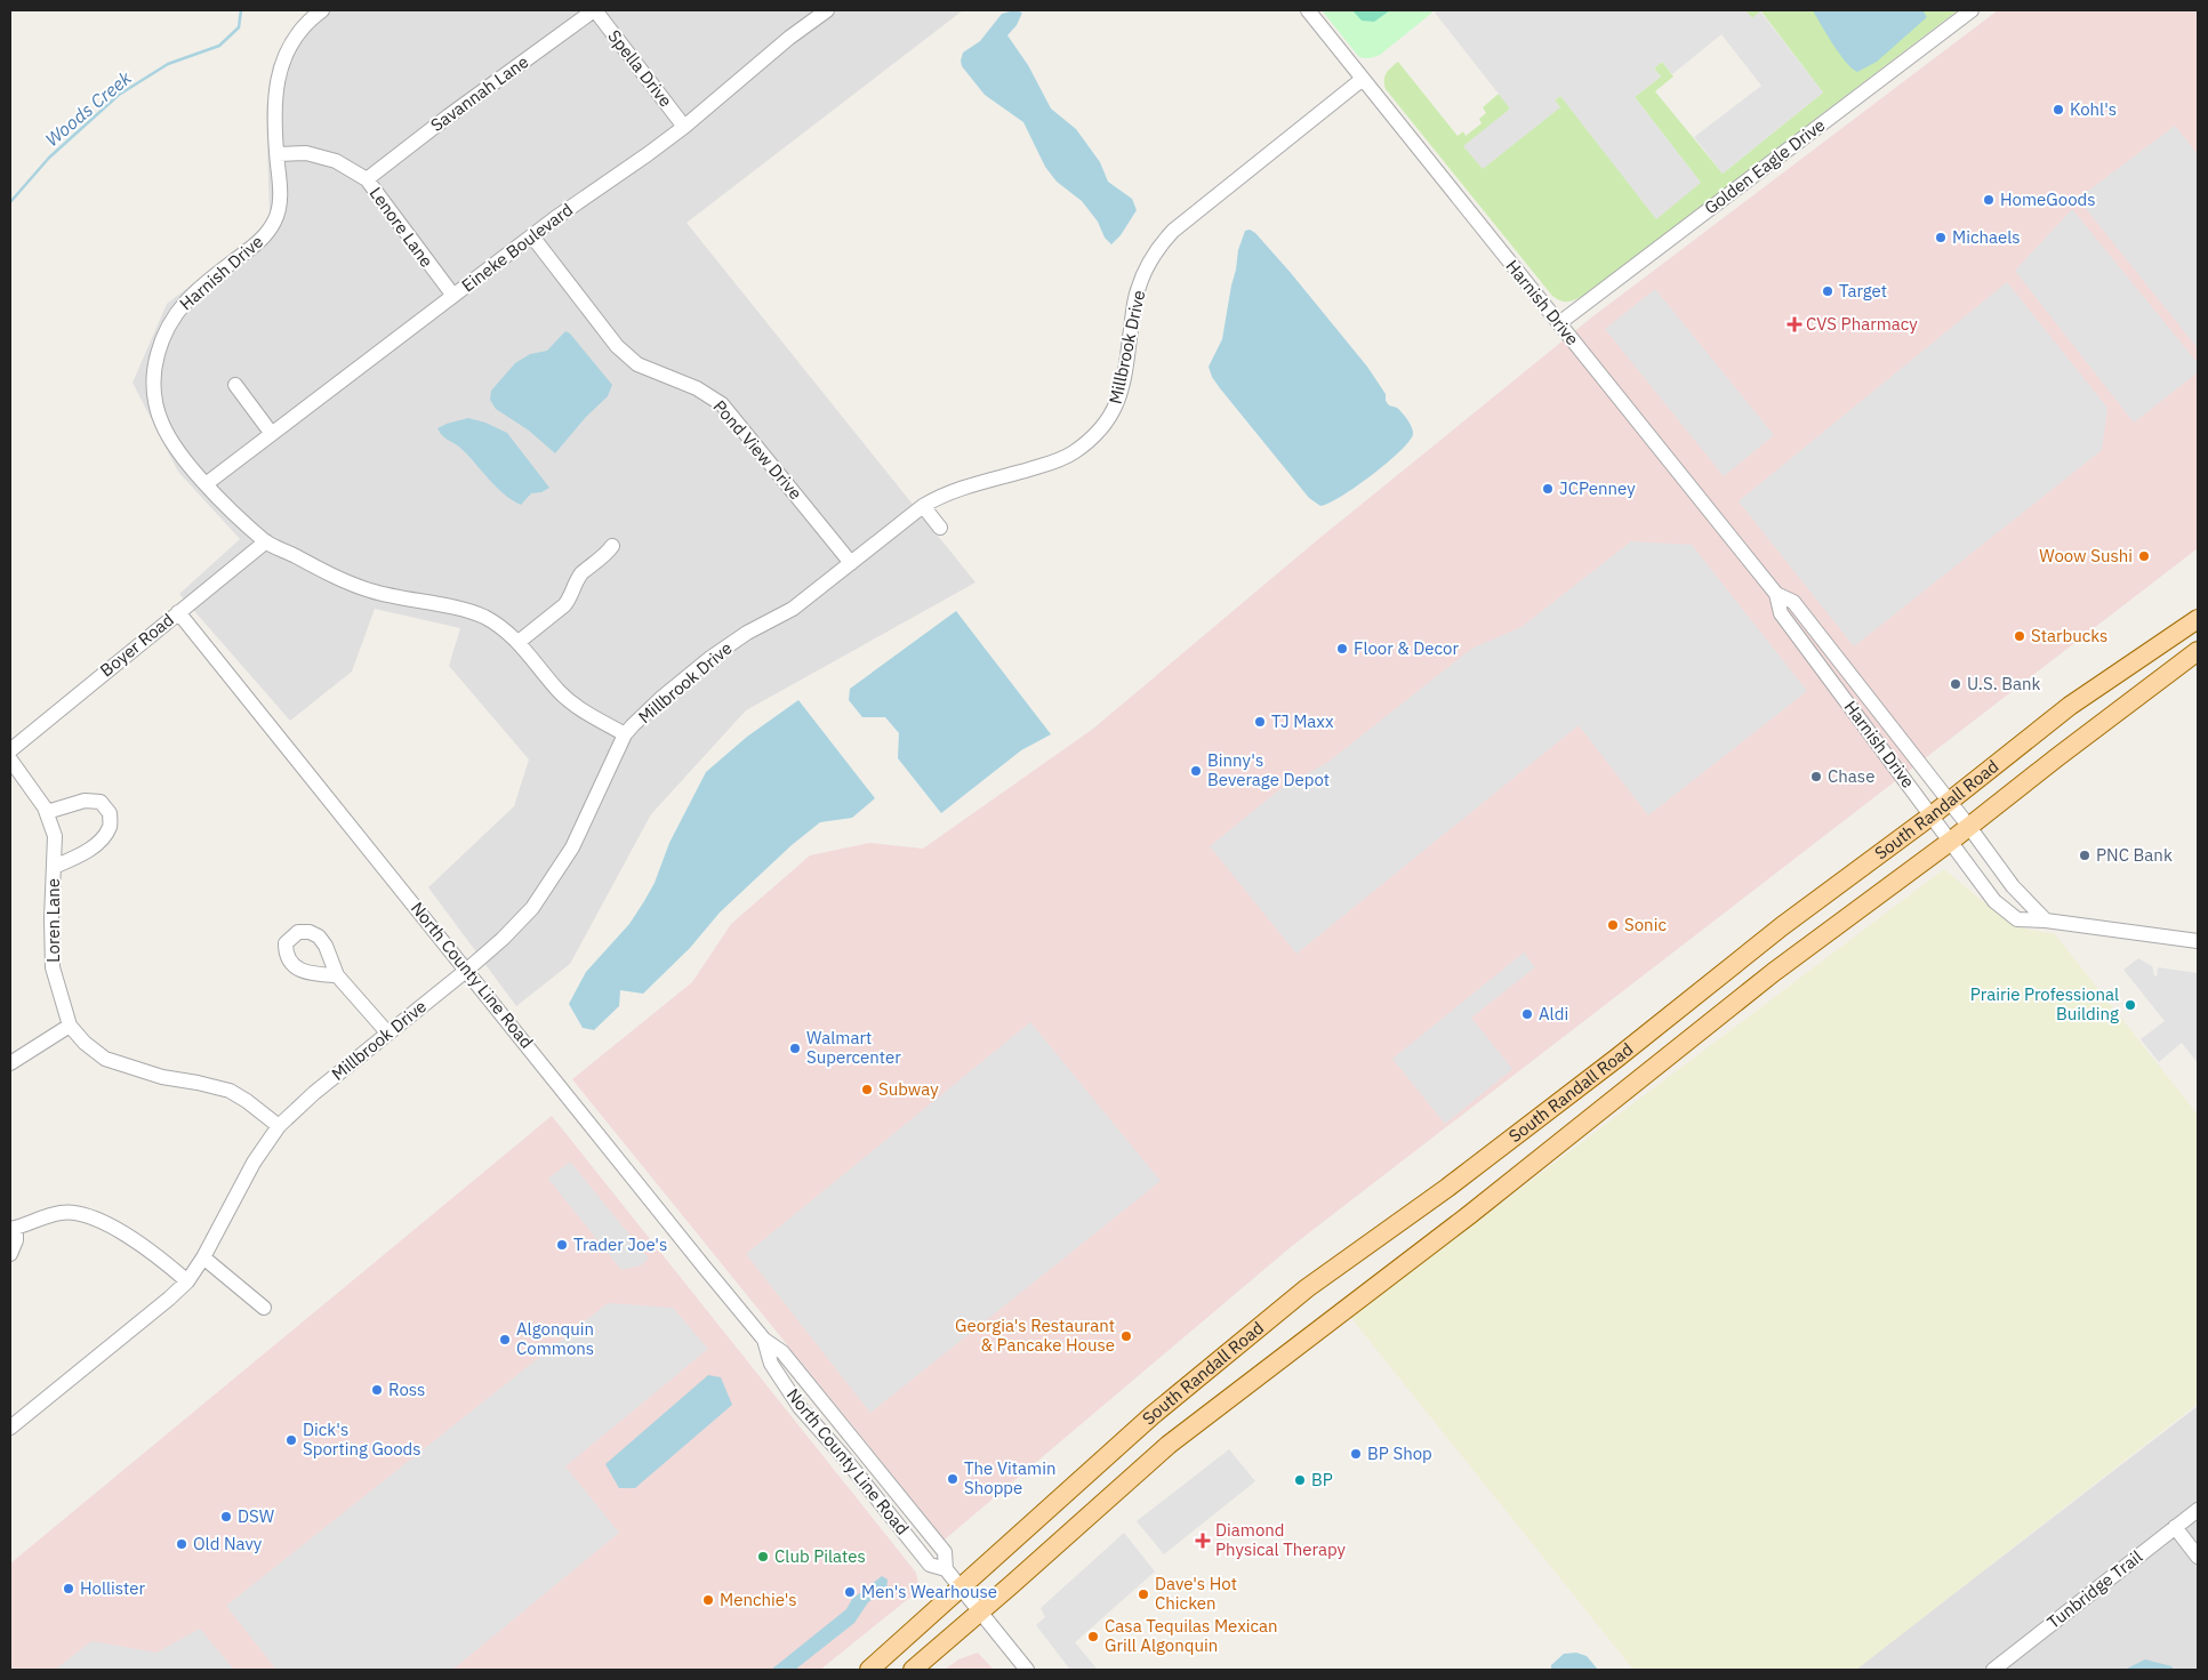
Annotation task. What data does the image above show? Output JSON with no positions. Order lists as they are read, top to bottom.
{
  "streets": {
    "main road": ["South Randall Road"],
    "street": [
      "Spella Drive",
      "Savannah Lane",
      "Golden Eagle Drive",
      "Lenore Lane",
      "Eineke Boulevard",
      "Harnish Drive",
      "Millbrook Drive",
      "Pond View Drive",
      "Boyer Road",
      "Loren Lane",
      "North County Line Road",
      "Tunbridge Trail"
    ]
  },
  "crossings": [
    ["Spella Drive", "Savannah Lane"],
    ["Spella Drive", "Eineke Boulevard"],
    ["Savannah Lane", "Lenore Lane"],
    ["Golden Eagle Drive", "Harnish Drive"],
    ["Lenore Lane", "Eineke Boulevard"],
    ["Lenore Lane", "Harnish Drive"],
    ["Eineke Boulevard", "Harnish Drive"],
    ["Eineke Boulevard", "Pond View Drive"],
    ["Harnish Drive", "Millbrook Drive"],
    ["Harnish Drive", "Boyer Road"],
    ["Harnish Drive", "South Randall Road"],
    ["Millbrook Drive", "Pond View Drive"],
    ["Millbrook Drive", "Loren Lane"],
    ["Millbrook Drive", "North County Line Road"],
    ["Boyer Road", "North County Line Road"],
    ["South Randall Road", "North County Line Road"]
  ],
  "water": ["Woods Creek"],
  "places": {
    "other": [
      "Kohl's",
      "HomeGoods",
      "Michaels",
      "Target",
      "JCPenney",
      "Woow Sushi",
      "Starbucks",
      "Floor & Decor",
      "U.S. Bank",
      "TJ Maxx",
      "Binny's Beverage Depot",
      "Chase",
      "PNC Bank",
      "Sonic",
      "Prairie Professional Building",
      "Aldi",
      "Walmart Supercenter",
      "Subway",
      "Trader Joe's",
      "Georgia's Restaurant & Pancake House",
      "Algonquin Commons",
      "Ross",
      "Dick's Sporting Goods",
      "BP Shop",
      "The Vitamin Shoppe",
      "BP",
      "DSW",
      "Old Navy",
      "Club Pilates",
      "Hollister",
      "Men's Wearhouse",
      "Dave's Hot Chicken",
      "Menchie's",
      "Casa Tequilas Mexican Grill Algonquin"
    ],
    "health": ["CVS Pharmacy", "Diamond Physical Therapy"]
  }
}
